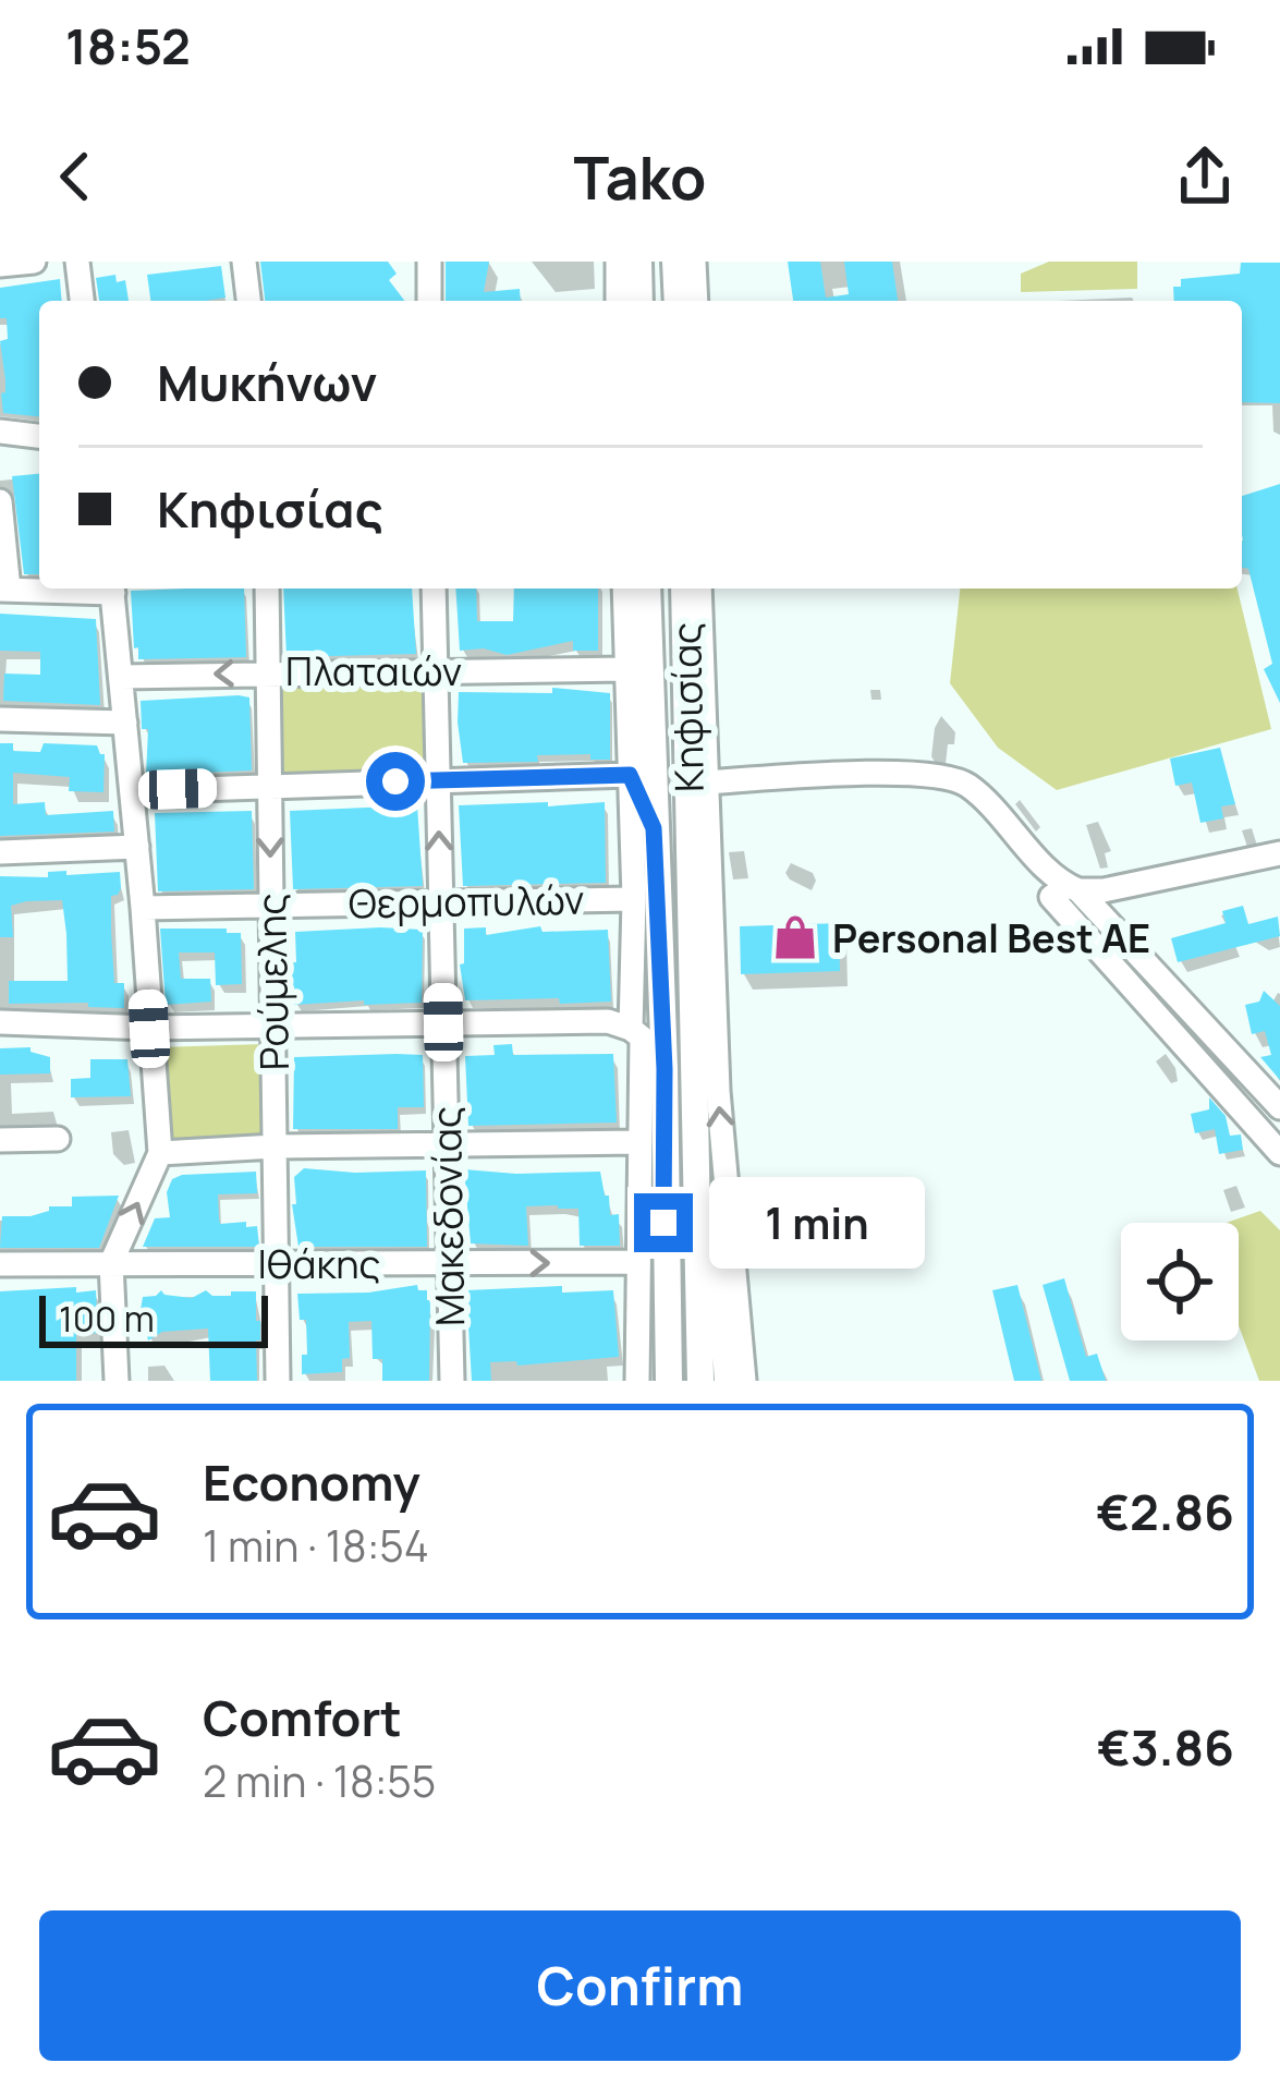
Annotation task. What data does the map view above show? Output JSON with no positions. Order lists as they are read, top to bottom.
{
  "streets": {
    "main road": ["Κηφισίας"],
    "street": [
      "Πλαταιών",
      "Θερμοπυλών",
      "Ρούμελης",
      "Μακεδονίας",
      "Ιθάκης"
    ]
  },
  "crossings": [
    ["Πλαταιών", "Ρούμελης"],
    ["Πλαταιών", "Μακεδονίας"],
    ["Θερμοπυλών", "Ρούμελης"],
    ["Θερμοπυλών", "Μακεδονίας"],
    ["Ρούμελης", "Ιθάκης"],
    ["Μακεδονίας", "Ιθάκης"]
  ],
  "places": {
    "shop": ["Personal Best AE"]
  },
  "scale_bar": "100 m",
  "page": {
    "status": "18:52",
    "header": "Tako",
    "banner": ["Μυκήνων", "Κηφισίας"],
    "bubble": "1 min",
    "scale": "100 m",
    "list": [
      {
        "name": "Economy",
        "note": "1 min · 18:54",
        "value": "€2.86"
      },
      {
        "name": "Comfort",
        "note": "2 min · 18:55",
        "value": "€3.86"
      }
    ],
    "buttons": "Confirm"
  }
}
